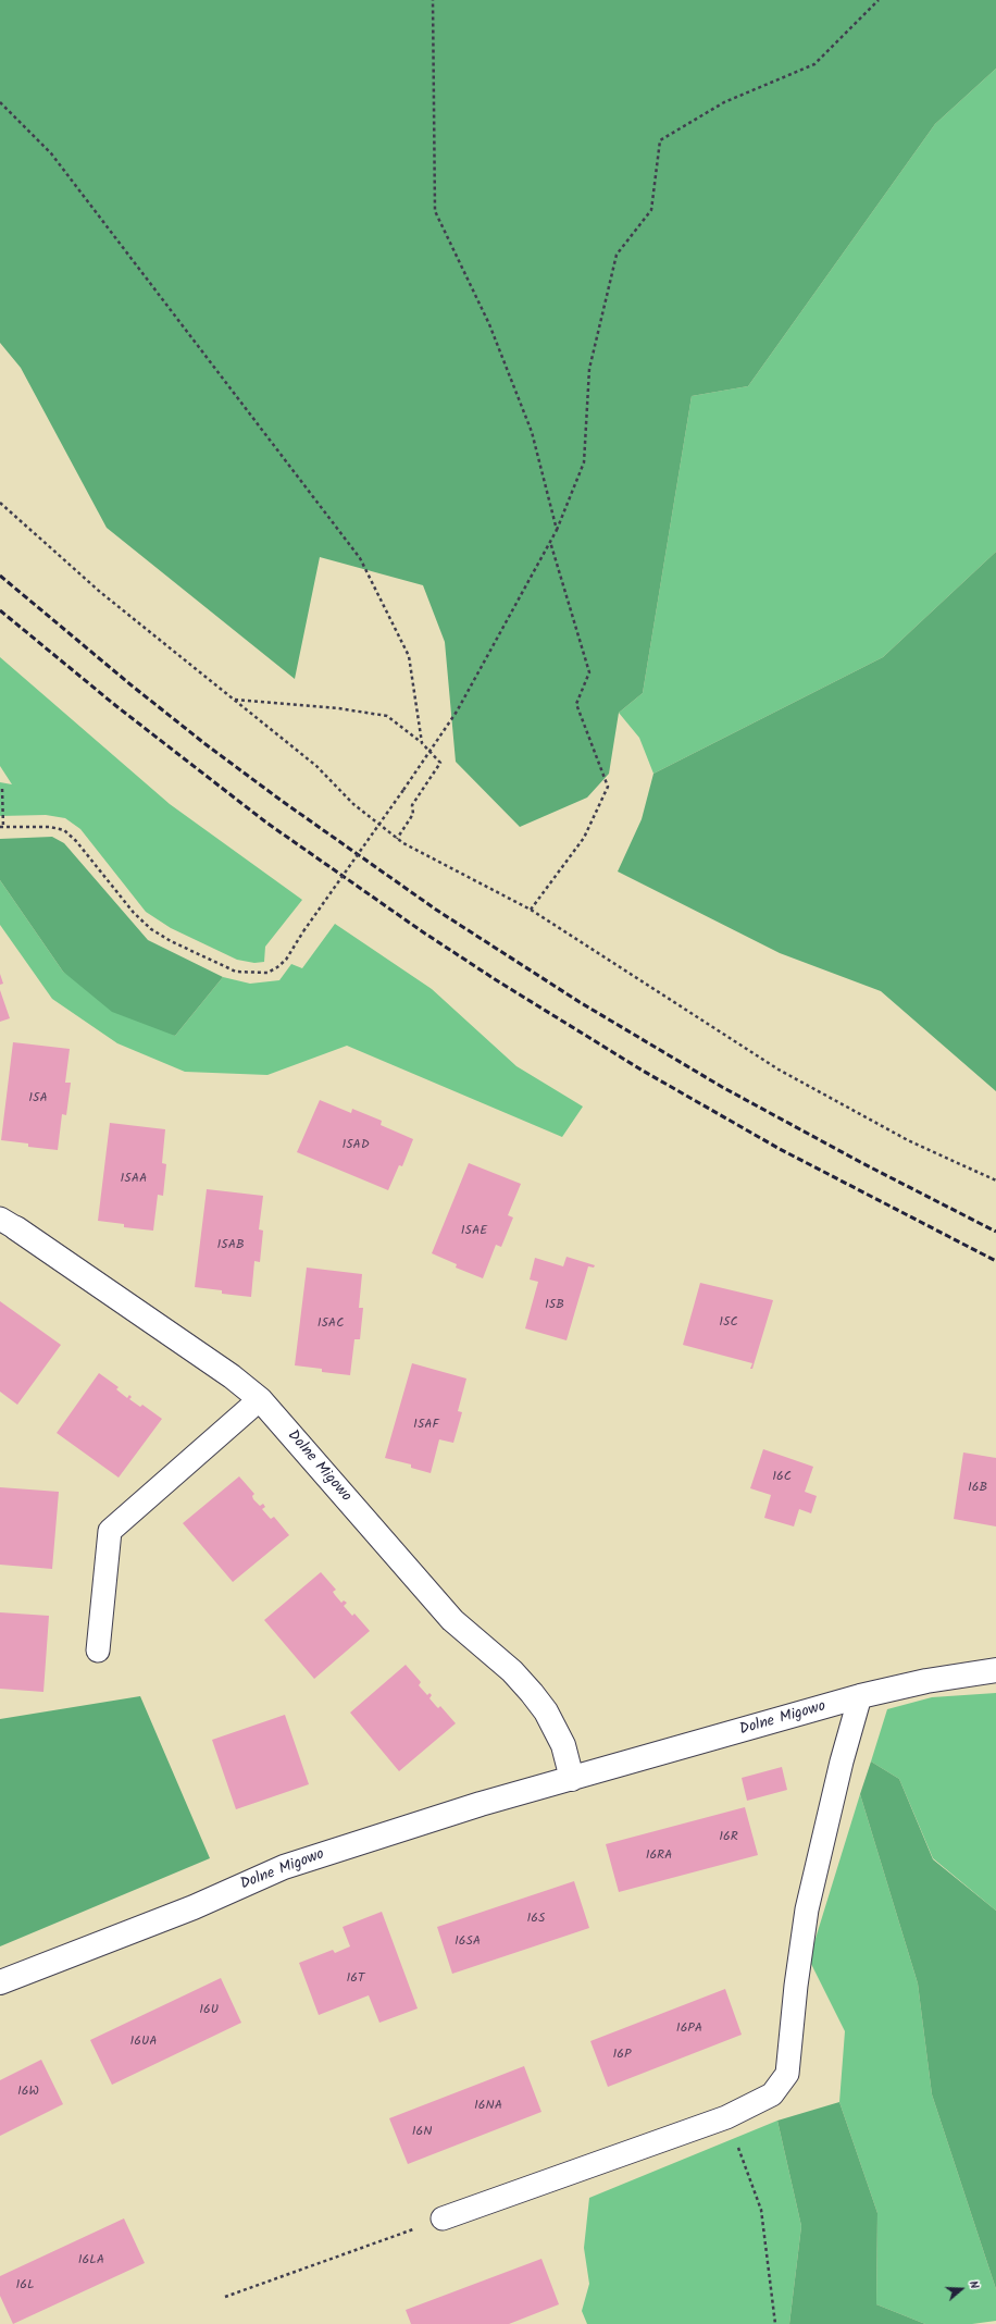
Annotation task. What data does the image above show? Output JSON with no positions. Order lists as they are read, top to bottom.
{
  "streets": {
    "street": ["Dolne Migowo"]
  },
  "house_numbers": [
    "15A",
    "15AD",
    "15AA",
    "15AE",
    "15AB",
    "15B",
    "15C",
    "15AC",
    "15AF",
    "16C",
    "16B",
    "16R",
    "16RA",
    "16S",
    "16SA",
    "16T",
    "16U",
    "16PA",
    "16UA",
    "16P",
    "16W",
    "16NA",
    "16N",
    "16LA",
    "16L"
  ],
  "north": "right"
}
